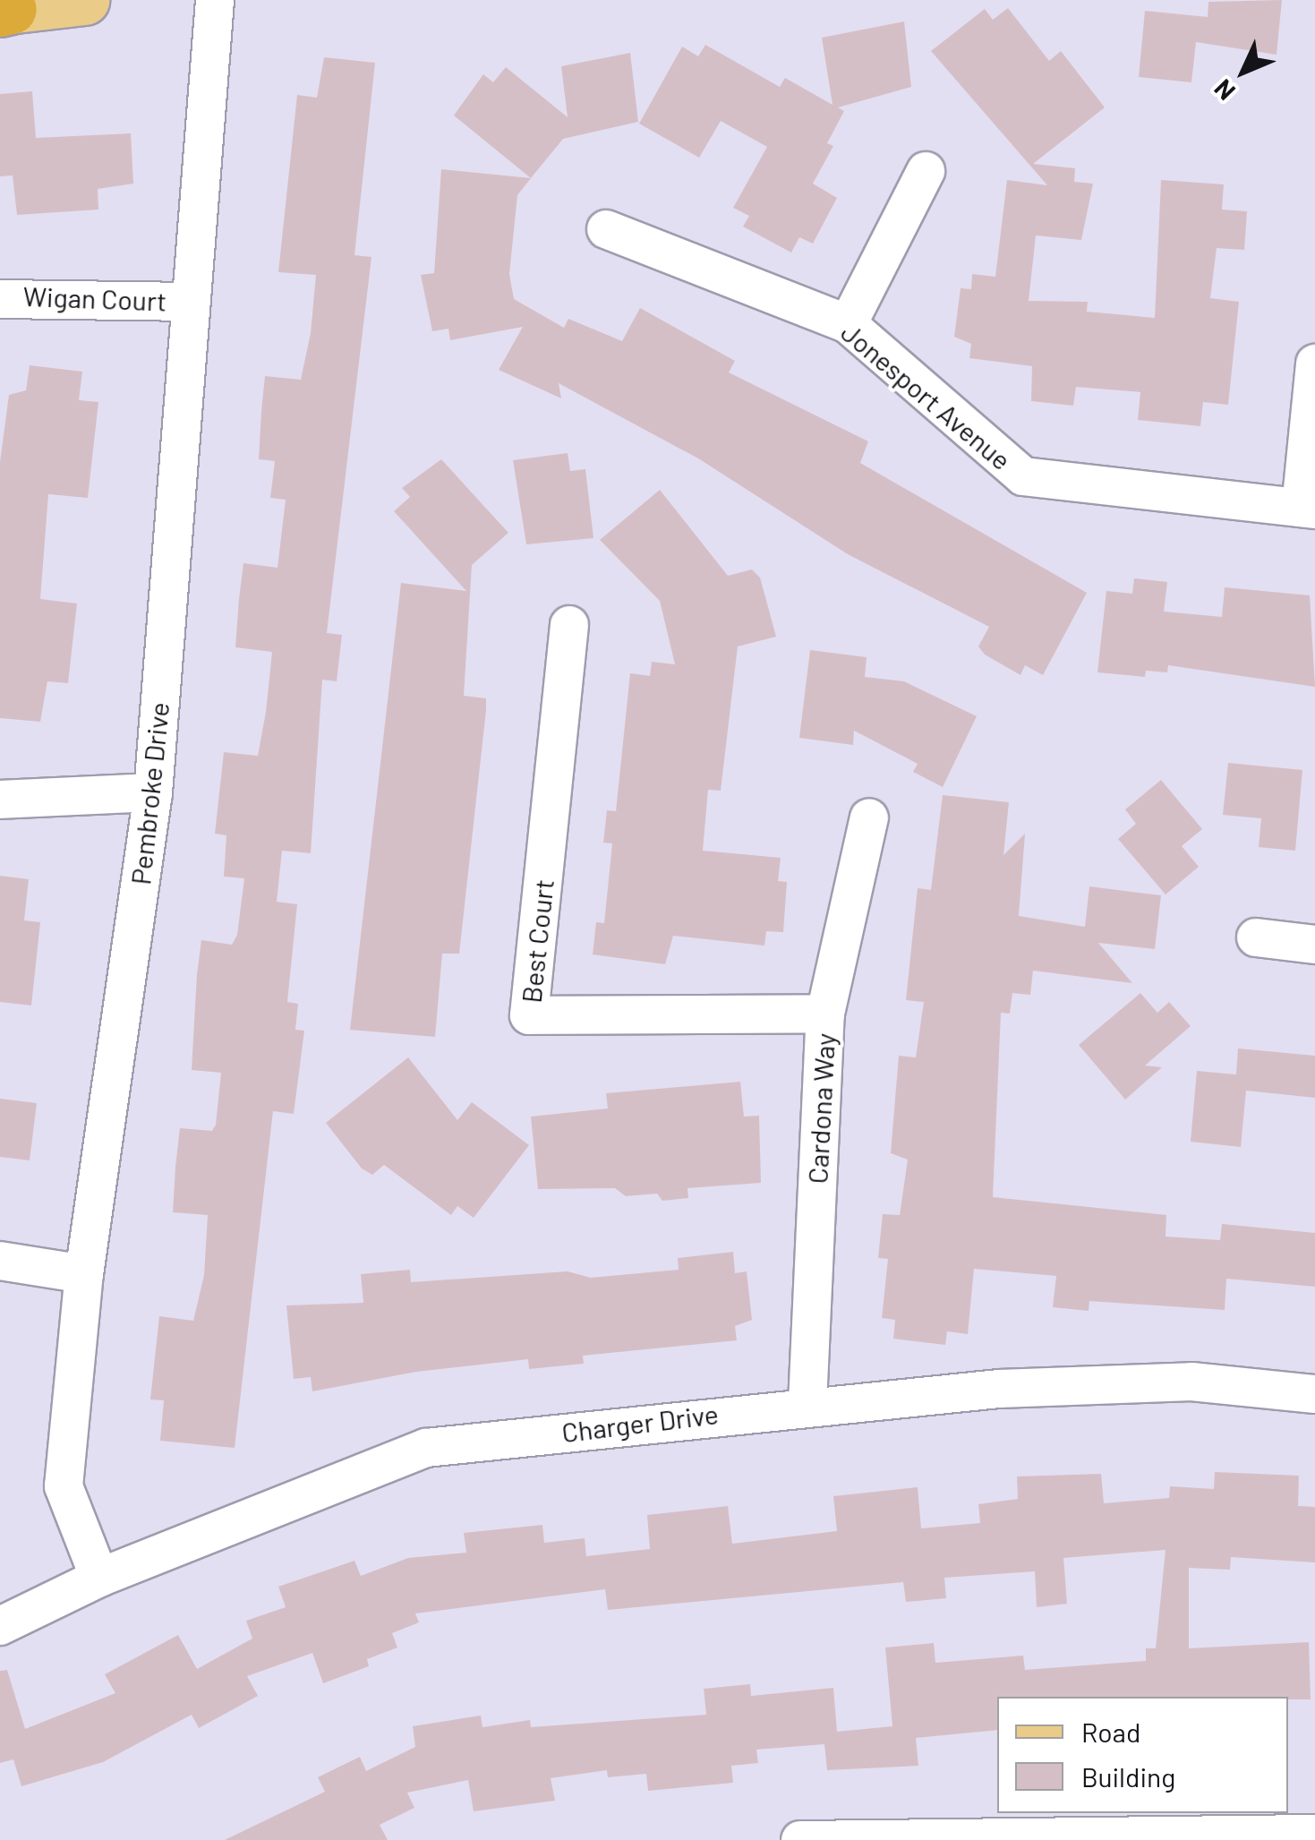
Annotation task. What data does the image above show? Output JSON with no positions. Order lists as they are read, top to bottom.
{
  "streets": {
    "street": [
      "Wigan Court",
      "Jonesport Avenue",
      "Pembroke Drive",
      "Best Court",
      "Cardona Way",
      "Charger Drive"
    ]
  },
  "crossings": [
    ["Wigan Court", "Pembroke Drive"],
    ["Pembroke Drive", "Charger Drive"],
    ["Best Court", "Cardona Way"],
    ["Cardona Way", "Charger Drive"]
  ],
  "legend": ["Road", "Building"],
  "north": "bottom left"
}
